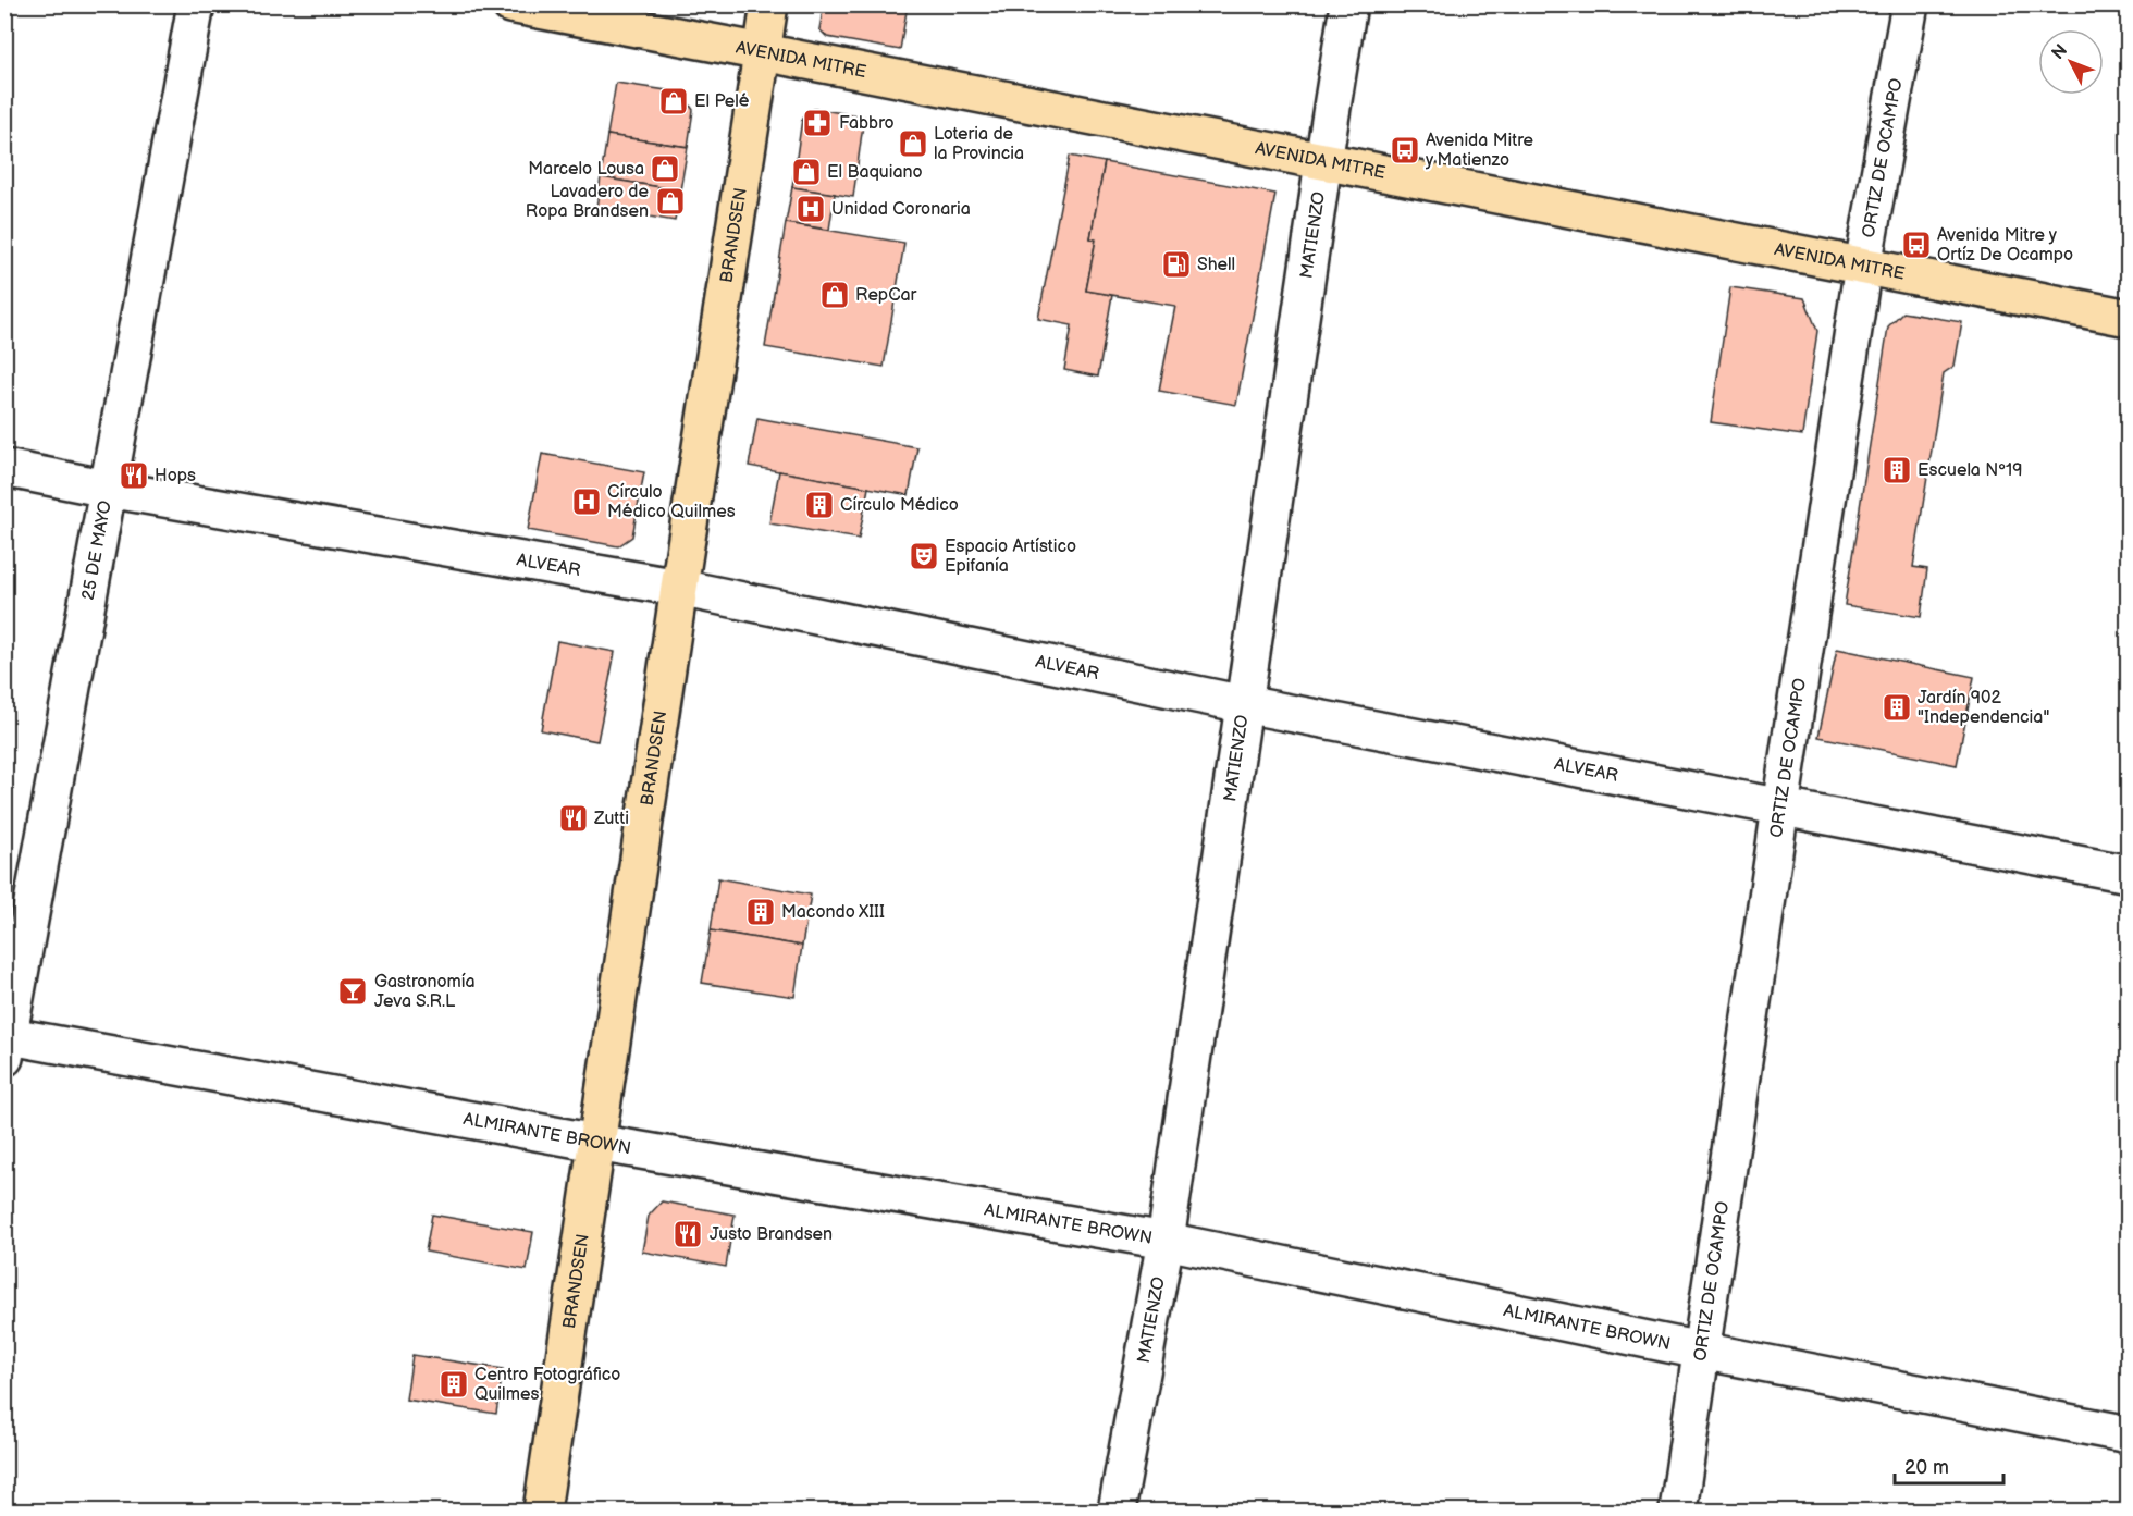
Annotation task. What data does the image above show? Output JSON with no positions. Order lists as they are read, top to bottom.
{
  "streets": {
    "main road": ["AVENIDA MITRE", "BRANDSEN"],
    "street": [
      "ORTIZ DE OCAMPO",
      "MATIENZO",
      "25 DE MAYO",
      "ALVEAR",
      "ALMIRANTE BROWN"
    ]
  },
  "crossings": [
    ["AVENIDA MITRE", "ORTIZ DE OCAMPO"],
    ["AVENIDA MITRE", "BRANDSEN"],
    ["AVENIDA MITRE", "MATIENZO"],
    ["ORTIZ DE OCAMPO", "ALVEAR"],
    ["ORTIZ DE OCAMPO", "ALMIRANTE BROWN"],
    ["BRANDSEN", "ALVEAR"],
    ["BRANDSEN", "ALMIRANTE BROWN"],
    ["MATIENZO", "ALVEAR"],
    ["MATIENZO", "ALMIRANTE BROWN"],
    ["25 DE MAYO", "ALVEAR"],
    ["25 DE MAYO", "ALMIRANTE BROWN"]
  ],
  "places": {
    "shop": [
      "El Pelé",
      "Loteria de la Provincia",
      "Marcelo Lousa",
      "El Baquiano",
      "Lavadero de Ropa Brandsen",
      "RepCar"
    ],
    "pharmacy": ["Fabbro"],
    "bus stop": ["Avenida Mitre y Matienzo", "Avenida Mitre y Ortíz De Ocampo"],
    "hospital": ["Unidad Coronaria", "Círculo Médico Quilmes"],
    "fuel station": ["Shell"],
    "building": [
      "Escuela Nº19",
      "Círculo Médico",
      "Jardín 902 \"Independencia\"",
      "Macondo XIII",
      "Centro Fotográfico Quilmes"
    ],
    "restaurant": ["Hops", "Zutti", "Justo Brandsen"],
    "theatre": ["Espacio Artístico Epifanía"],
    "bar": ["Gastronomía Jeva S.R.L"]
  },
  "scale_bar": "20 m",
  "north": "top left"
}
